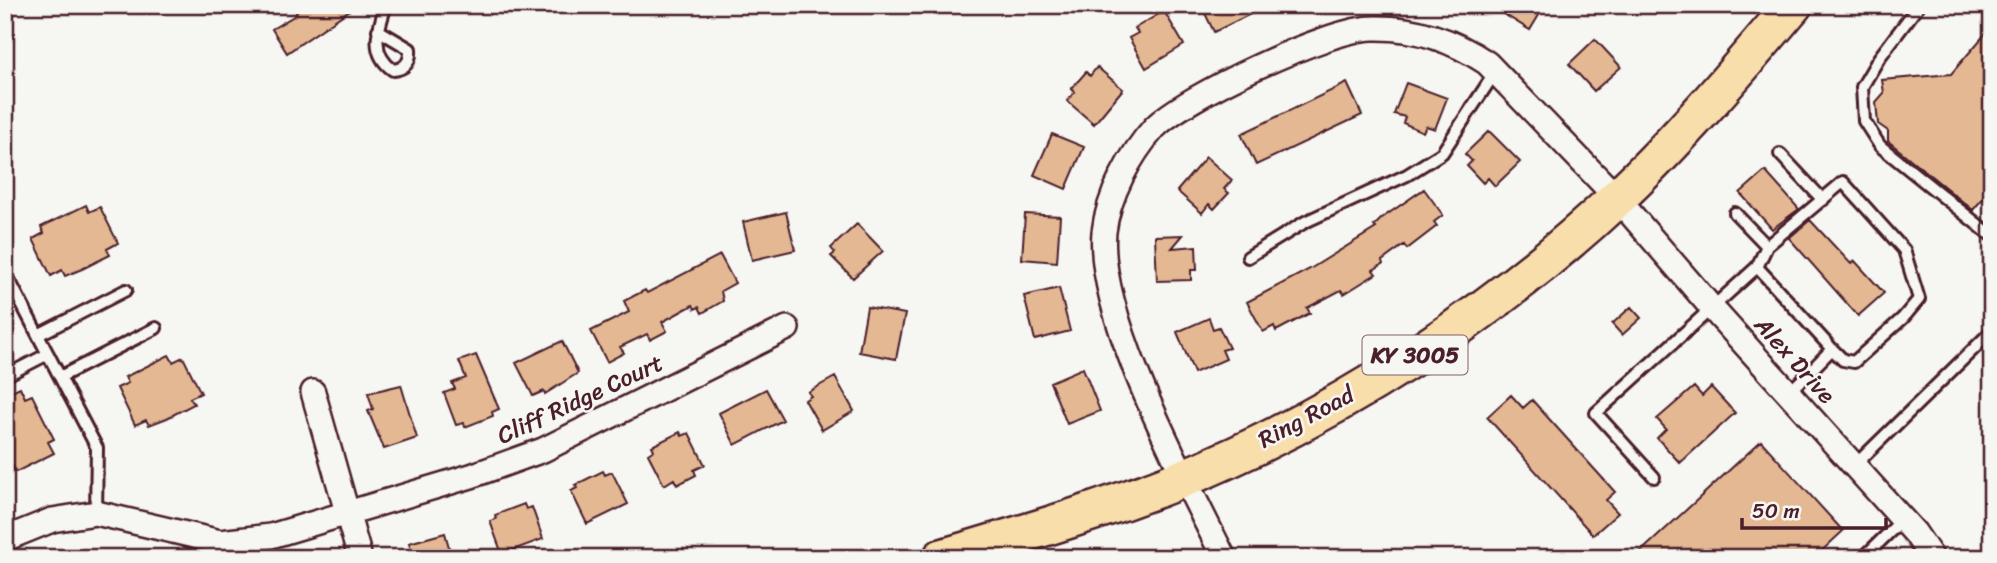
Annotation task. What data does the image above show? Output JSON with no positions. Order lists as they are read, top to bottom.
{
  "streets": {
    "main road": ["KY 3005", "Ring Road"],
    "street": ["Alex Drive", "Cliff Ridge Court"]
  },
  "crossings": [
    ["Alex Drive", "Ring Road"]
  ],
  "scale_bar": "50 m"
}
